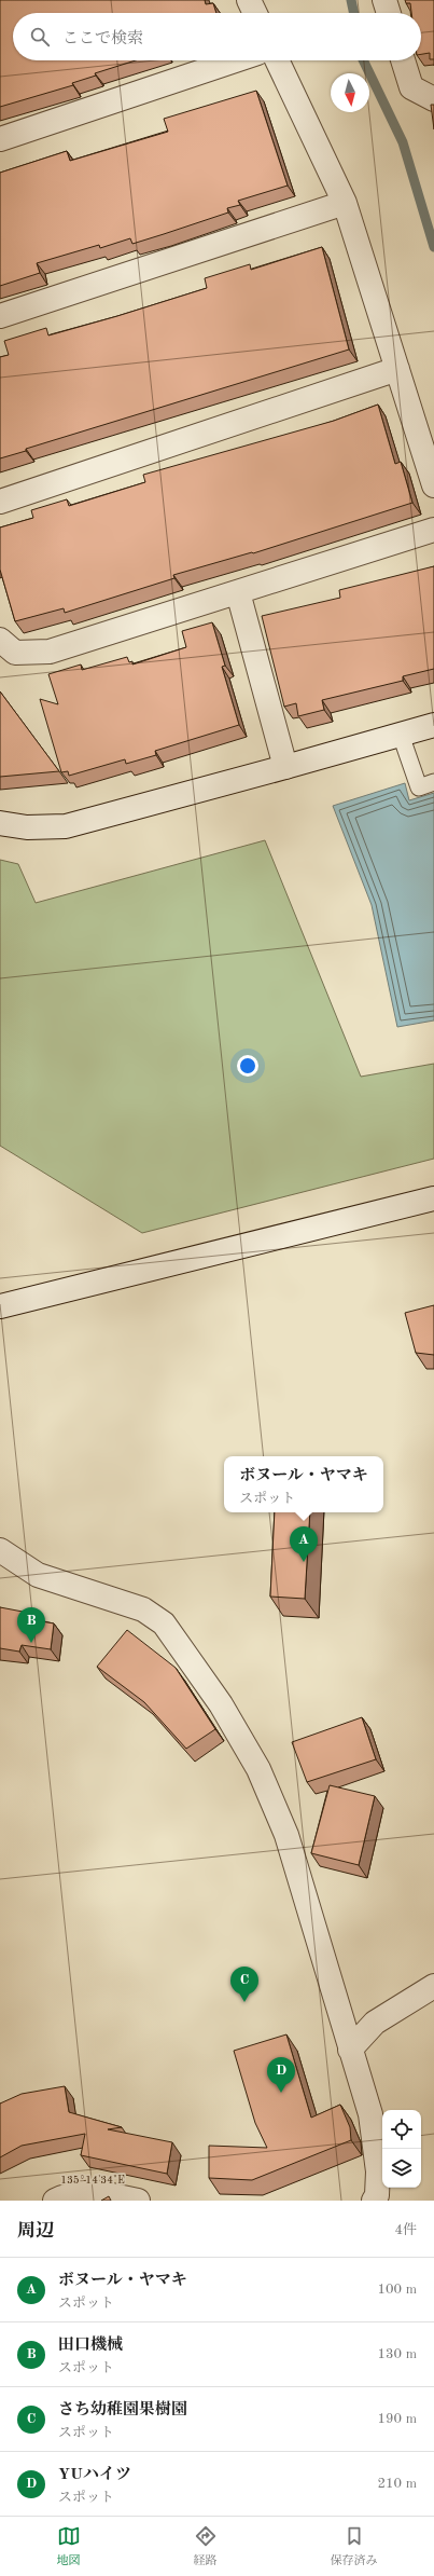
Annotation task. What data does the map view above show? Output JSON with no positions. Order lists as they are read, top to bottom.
{
  "north": "bottom",
  "page": {
    "search": "ここで検索",
    "popup": ["ボヌール・ヤマキ", "スポット"],
    "pins": [
      "A",
      "B",
      "C",
      "D"
    ],
    "heading": ["周辺", "4件"],
    "list": [
      {
        "mark": "A",
        "name": "ボヌール・ヤマキ",
        "note": "スポット",
        "value": "100 m"
      },
      {
        "mark": "B",
        "name": "田口機械",
        "note": "スポット",
        "value": "130 m"
      },
      {
        "mark": "C",
        "name": "さち幼稚園果樹園",
        "note": "スポット",
        "value": "190 m"
      },
      {
        "mark": "D",
        "name": "YUハイツ",
        "note": "スポット",
        "value": "210 m"
      }
    ],
    "nav": ["地図", "経路", "保存済み"]
  },
  "coordinates": ["135°14'34\"E"]
}
